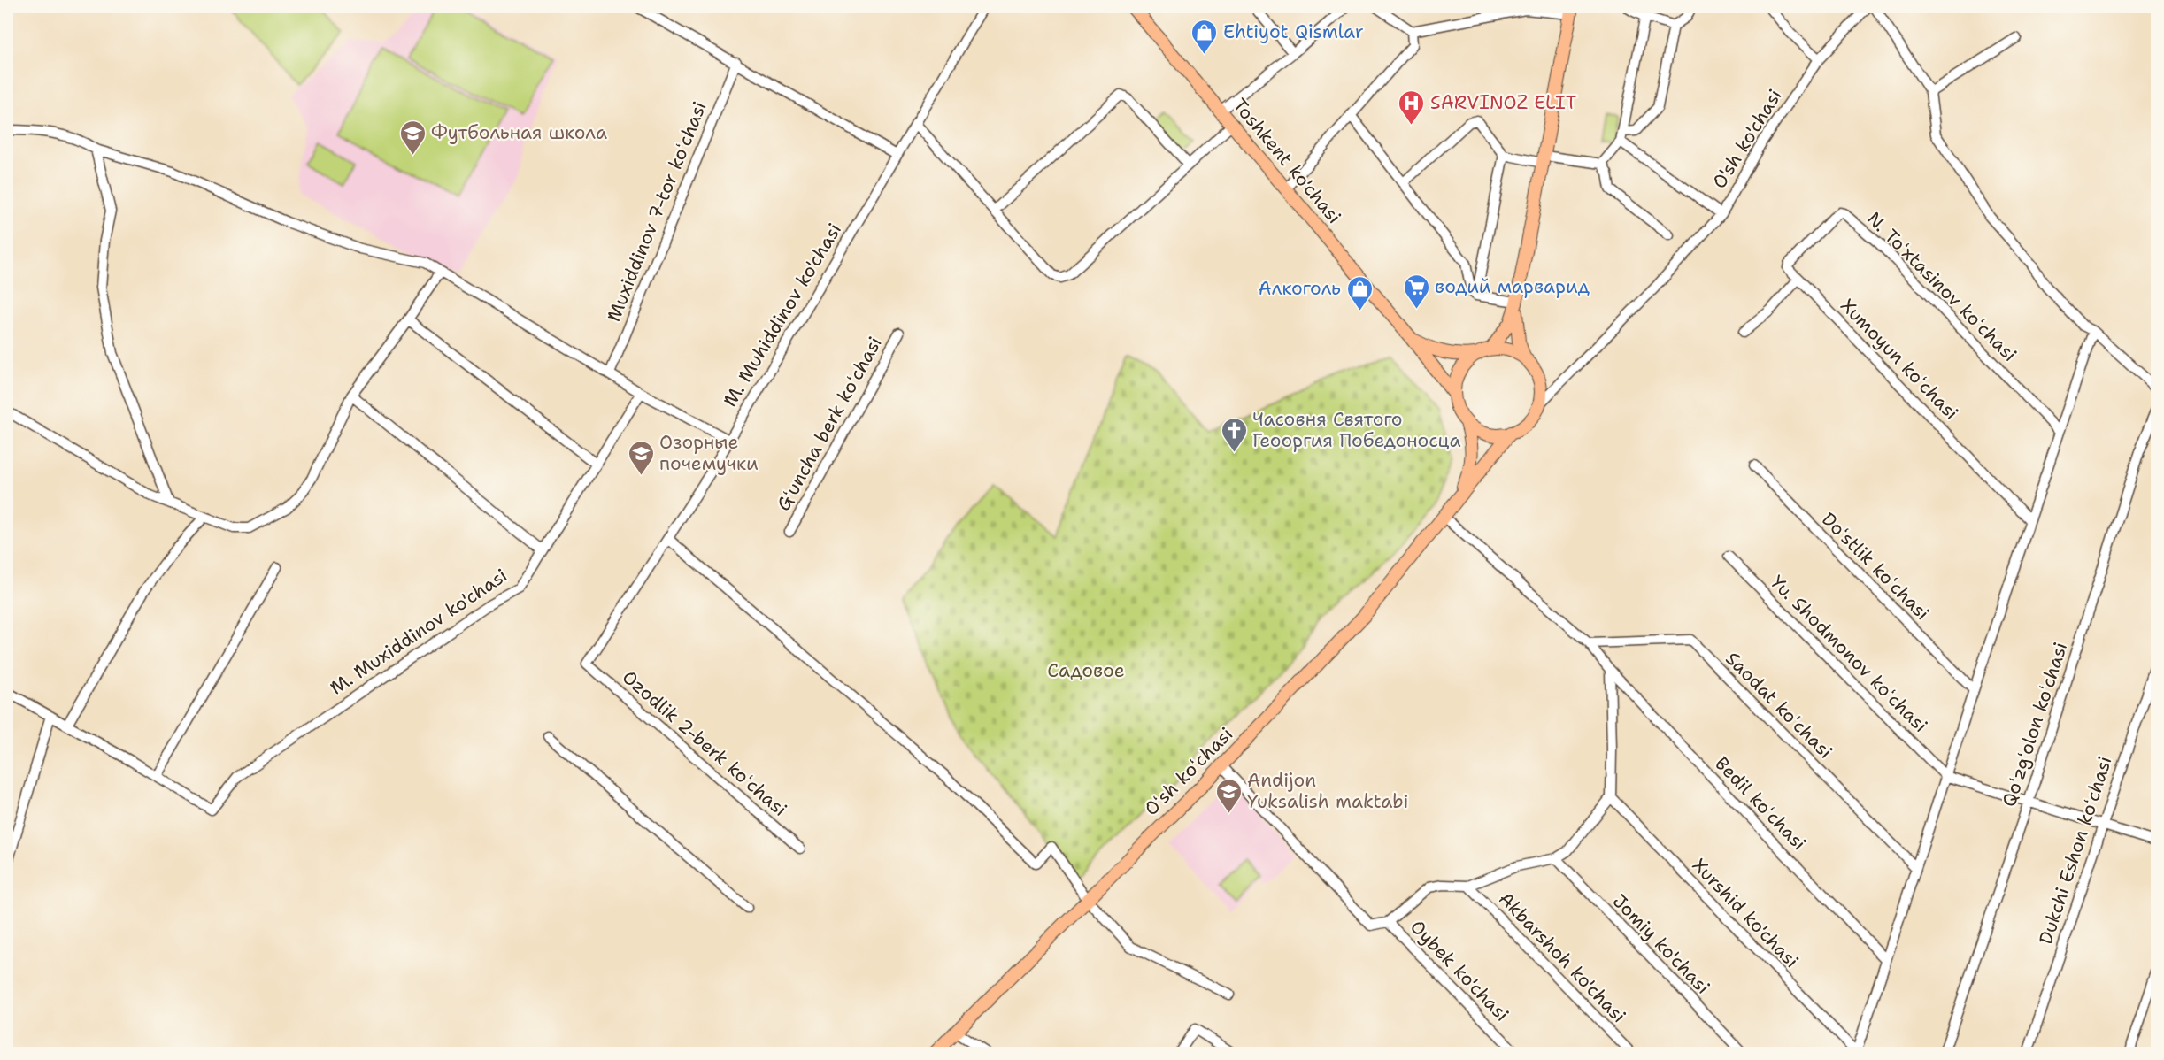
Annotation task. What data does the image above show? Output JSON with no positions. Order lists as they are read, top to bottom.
{
  "streets": {
    "main road": ["Toshkent ko'chasi", "Oʻsh koʻchasi"],
    "street": [
      "O'sh ko'chasi",
      "Muxiddinov 7-tor koʻchasi",
      "N. Toʻxtasinov koʻchasi",
      "M. Muhiddinov ko'chasi",
      "Xumoyun koʻchasi",
      "Gʻuncha berk koʻchasi",
      "Doʻstlik koʻchasi",
      "M. Muxiddinov ko'chasi",
      "Yu. Shodmonov koʻchasi",
      "Saodat koʻchasi",
      "Qoʻzgʻolon koʻchasi",
      "Ozodlik 2-berk koʻchasi",
      "Bedil koʻchasi",
      "Dukchi Eshon koʻchasi",
      "Xurshid ko'chasi",
      "Jomiy ko'chasi",
      "Akbarshoh ko'chasi",
      "Oybek ko'chasi"
    ]
  },
  "crossings": [
    ["O'sh ko'chasi", "Toshkent ko'chasi"],
    ["N. Toʻxtasinov koʻchasi", "Xumoyun koʻchasi"],
    ["M. Muhiddinov ko'chasi", "Ozodlik 2-berk koʻchasi"],
    ["Saodat koʻchasi", "Bedil koʻchasi"],
    ["Oʻsh koʻchasi", "Bedil koʻchasi"],
    ["Oʻsh koʻchasi", "Oybek ko'chasi"]
  ],
  "parks": ["Садовое"],
  "places": {
    "shop": ["Ehtiyot Qismlar", "Алкоголь"],
    "hospital": ["SARVINOZ ELIT"],
    "school or university": ["Футбольная школа", "Озорные почемучки", "Andijon Yuksalish maktabi"],
    "supermarket": ["водий марварид"],
    "church": ["Часовня Святого Геооргия Победоносца"]
  }
}
